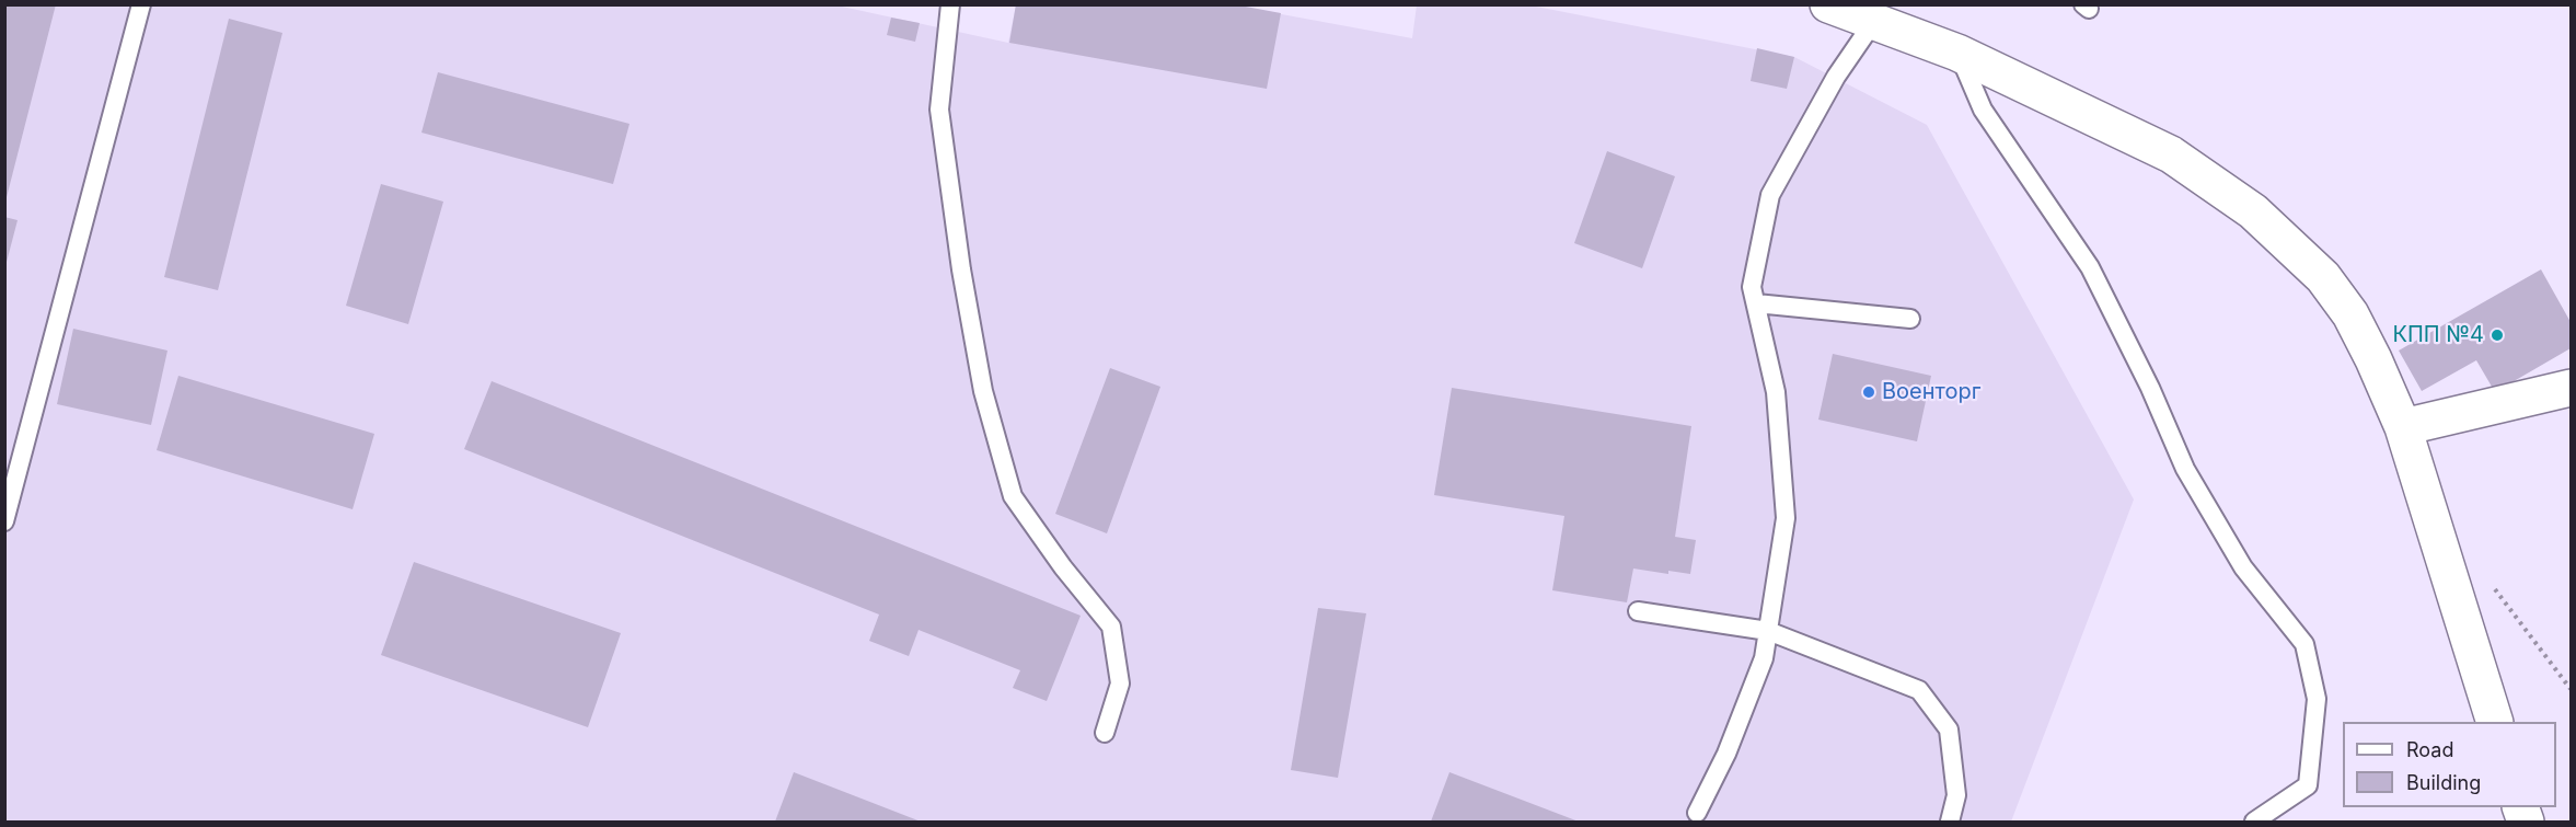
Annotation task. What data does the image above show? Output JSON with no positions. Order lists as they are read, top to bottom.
{
  "places": ["КПП №4", "Военторг"],
  "legend": ["Road", "Building"]
}
